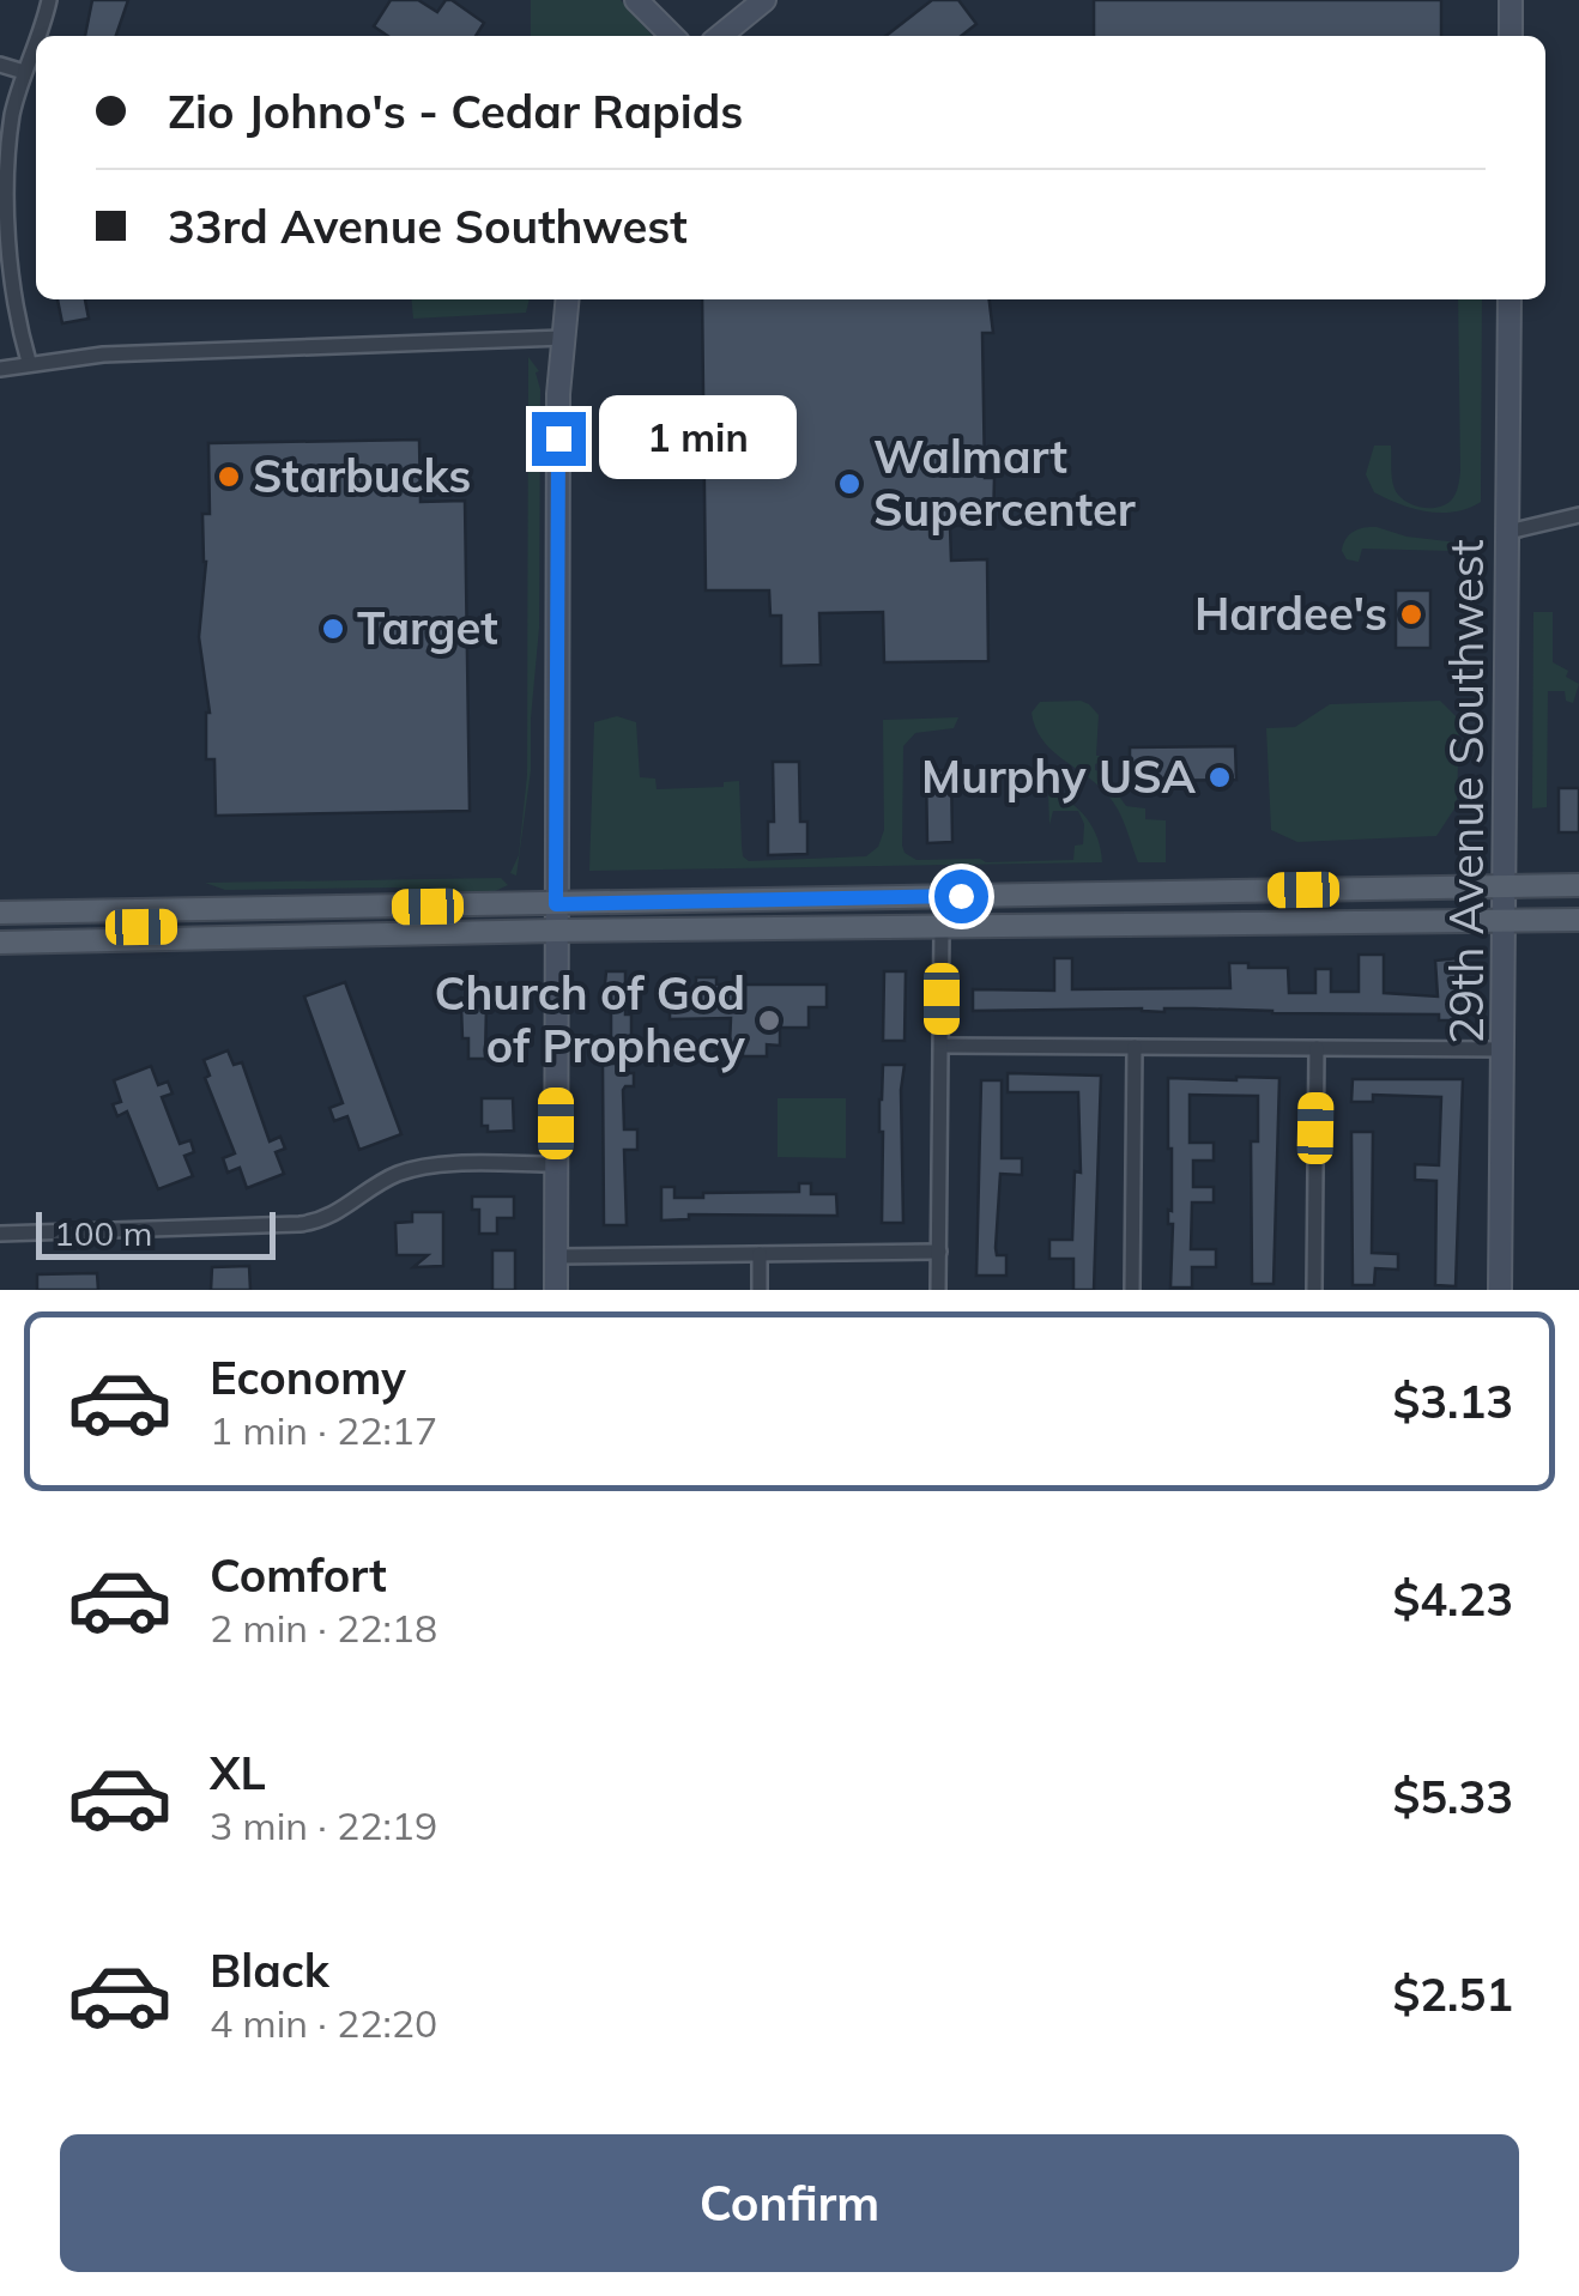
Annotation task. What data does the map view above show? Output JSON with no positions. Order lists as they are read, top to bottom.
{
  "streets": {
    "street": ["29th Avenue Southwest"]
  },
  "places": [
    "Starbucks",
    "Walmart Supercenter",
    "Hardee's",
    "Target",
    "Murphy USA",
    "Church of God of Prophecy"
  ],
  "scale_bar": "100 m",
  "page": {
    "banner": ["Zio Johno's - Cedar Rapids", "33rd Avenue Southwest"],
    "bubble": "1 min",
    "scale": "100 m",
    "list": [
      {
        "name": "Economy",
        "note": "1 min · 22:17",
        "value": "$3.13"
      },
      {
        "name": "Comfort",
        "note": "2 min · 22:18",
        "value": "$4.23"
      },
      {
        "name": "XL",
        "note": "3 min · 22:19",
        "value": "$5.33"
      },
      {
        "name": "Black",
        "note": "4 min · 22:20",
        "value": "$2.51"
      }
    ],
    "buttons": "Confirm"
  }
}
